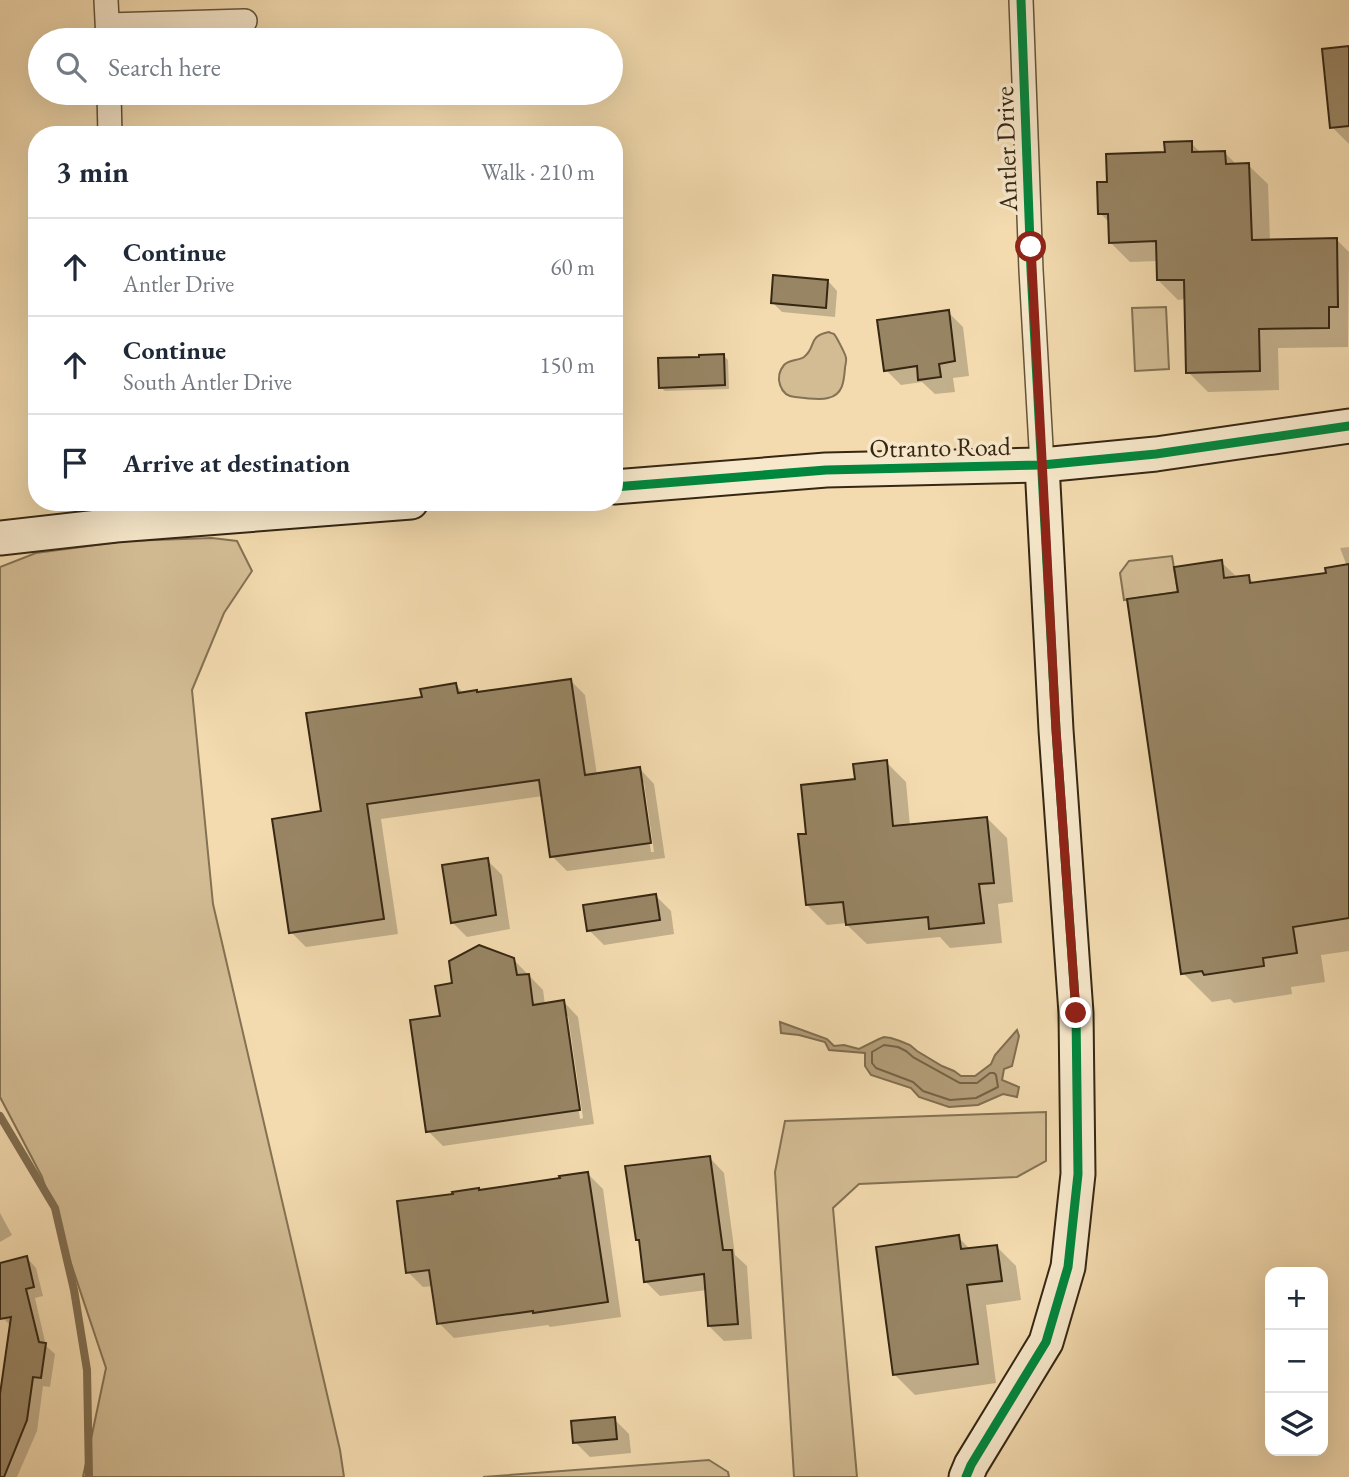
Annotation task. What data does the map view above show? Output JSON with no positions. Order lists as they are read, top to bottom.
{
  "streets": {
    "street": ["Antler Drive", "Otranto Road"]
  },
  "crossings": [
    ["Antler Drive", "Otranto Road"]
  ],
  "page": {
    "search": "Search here",
    "heading": ["3 min", "Walk · 210 m"],
    "list": [
      ["Continue", "Antler Drive", "60 m"],
      ["Continue", "South Antler Drive", "150 m"],
      "Arrive at destination"
    ],
    "map_buttons": ["+", "−"]
  }
}
